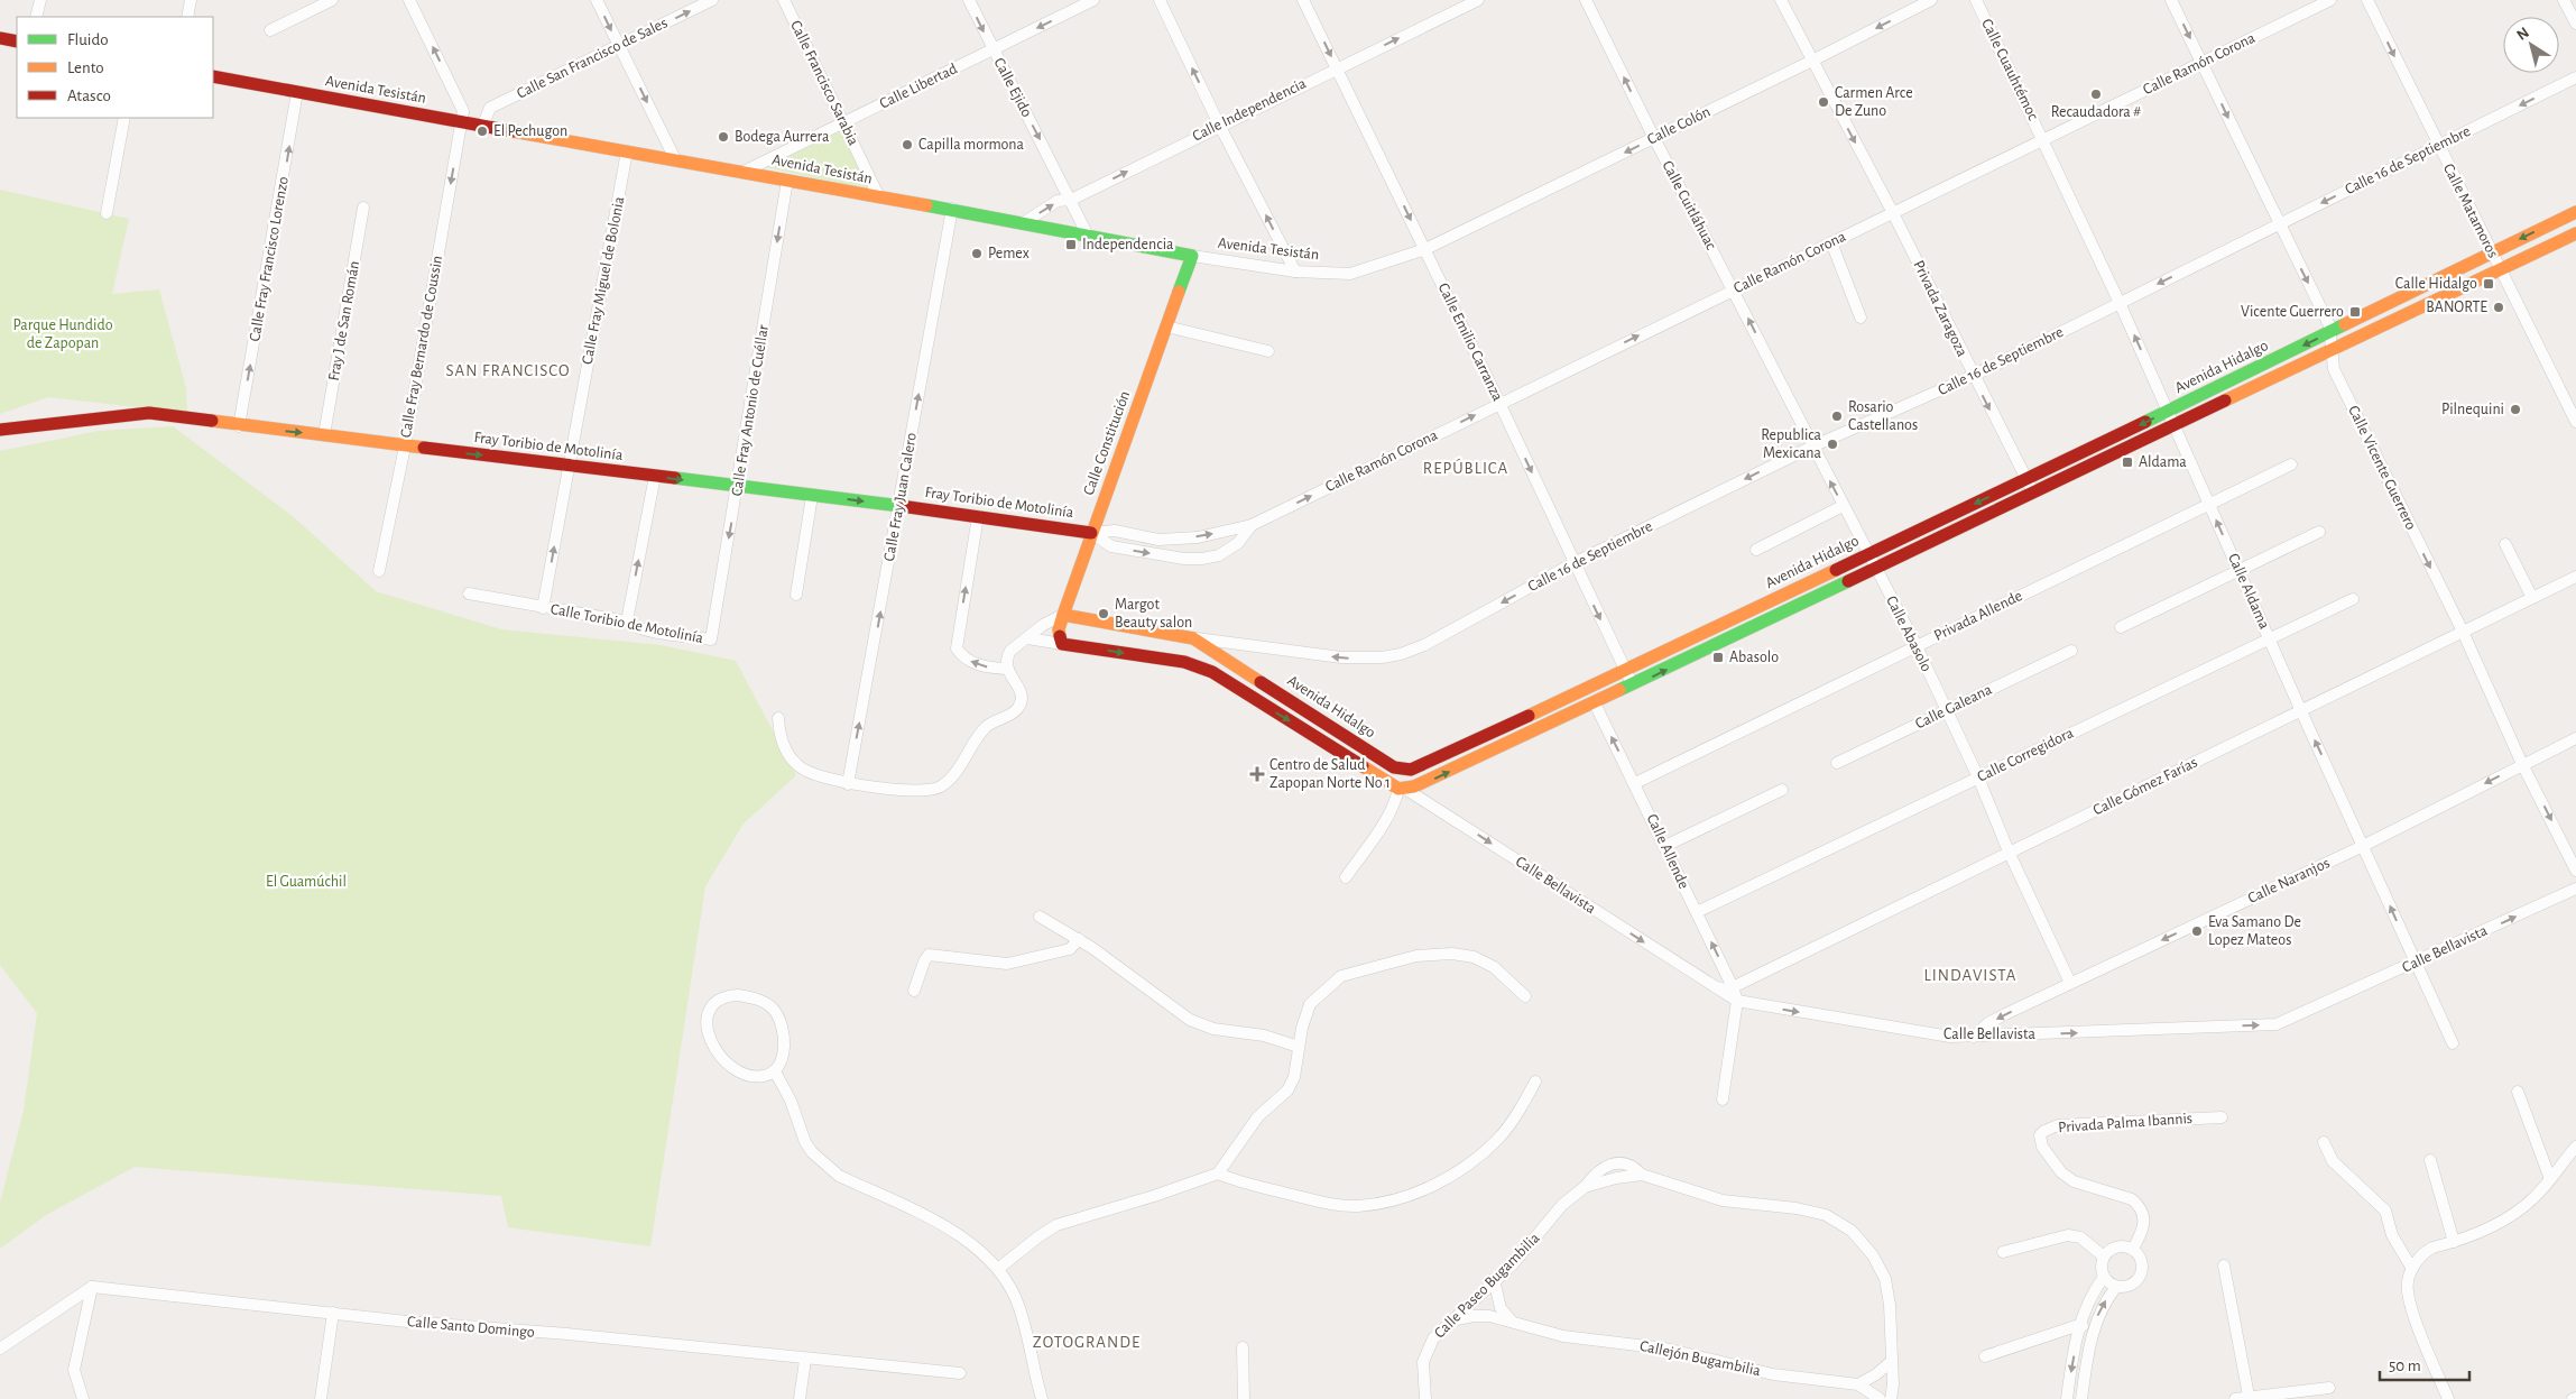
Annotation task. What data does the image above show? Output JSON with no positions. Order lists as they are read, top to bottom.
{
  "streets": {
    "main road": [
      "Avenida Tesistán",
      "Avenida Hidalgo",
      "Calle Constitución",
      "Fray Toribio de Motolinía"
    ],
    "street": [
      "Calle San Francisco de Sales",
      "Calle Ramón Corona",
      "Calle Cuauhtémoc",
      "Calle Francisco Sarabia",
      "Calle Libertad",
      "Calle Ejido",
      "Calle Independencia",
      "Calle Colón",
      "Calle 16 de Septiembre",
      "Calle Cuitláhuac",
      "Calle Matamoros",
      "Calle Fray Francisco Lorenzo",
      "Calle Fray Miguel de Bolonia",
      "Privada Zaragoza",
      "Fray J de San Román",
      "Calle Emilio Carranza",
      "Calle Fray Bernardo de Coussin",
      "Calle Fray Antonio de Cuéllar",
      "Calle Vicente Guerrero",
      "Calle Fray Juan Calero",
      "Calle Aldama",
      "Privada Allende",
      "Calle Toribio de Motolinía",
      "Calle Abasolo",
      "Calle Galeana",
      "Calle Corregidora",
      "Calle Gómez Farías",
      "Calle Allende",
      "Calle Naranjos",
      "Calle Bellavista",
      "Privada Palma Ibannis",
      "Calle Paseo Bugambilia",
      "Calle Santo Domingo",
      "Callejón Bugambilia"
    ]
  },
  "crossings": [
    ["Calle San Francisco de Sales", "Avenida Tesistán"],
    ["Calle Ramón Corona", "Calle Cuauhtémoc"],
    ["Calle Ramón Corona", "Calle Cuitláhuac"],
    ["Calle Ramón Corona", "Privada Zaragoza"],
    ["Calle Ramón Corona", "Calle Emilio Carranza"],
    ["Calle Ramón Corona", "Calle Constitución"],
    ["Calle Ramón Corona", "Fray Toribio de Motolinía"],
    ["Calle Ramón Corona", "Calle Vicente Guerrero"],
    ["Calle Ramón Corona", "Calle Aldama"],
    ["Calle Ramón Corona", "Calle Abasolo"],
    ["Calle Cuauhtémoc", "Calle Aldama"],
    ["Calle Francisco Sarabia", "Calle Libertad"],
    ["Calle Francisco Sarabia", "Avenida Tesistán"],
    ["Calle Libertad", "Calle Ejido"],
    ["Calle Libertad", "Avenida Tesistán"],
    ["Calle Ejido", "Avenida Tesistán"],
    ["Calle Ejido", "Calle Independencia"],
    ["Avenida Tesistán", "Calle Independencia"],
    ["Avenida Tesistán", "Calle Colón"],
    ["Avenida Tesistán", "Calle Fray Francisco Lorenzo"],
    ["Avenida Tesistán", "Calle Fray Miguel de Bolonia"],
    ["Avenida Tesistán", "Calle Emilio Carranza"],
    ["Avenida Tesistán", "Calle Fray Bernardo de Coussin"],
    ["Avenida Tesistán", "Calle Fray Antonio de Cuéllar"],
    ["Avenida Tesistán", "Calle Constitución"],
    ["Avenida Tesistán", "Calle Fray Juan Calero"],
    ["Calle Independencia", "Calle Emilio Carranza"],
    ["Calle Colón", "Calle Cuitláhuac"],
    ["Calle Colón", "Privada Zaragoza"],
    ["Calle Colón", "Calle Emilio Carranza"],
    ["Calle 16 de Septiembre", "Calle Matamoros"],
    ["Calle 16 de Septiembre", "Privada Zaragoza"],
    ["Calle 16 de Septiembre", "Calle Emilio Carranza"],
    ["Calle 16 de Septiembre", "Avenida Hidalgo"],
    ["Calle 16 de Septiembre", "Calle Vicente Guerrero"],
    ["Calle 16 de Septiembre", "Calle Aldama"],
    ["Calle 16 de Septiembre", "Calle Abasolo"],
    ["Calle Cuitláhuac", "Calle Abasolo"],
    ["Calle Matamoros", "Avenida Hidalgo"],
    ["Calle Fray Francisco Lorenzo", "Fray Toribio de Motolinía"],
    ["Calle Fray Miguel de Bolonia", "Fray Toribio de Motolinía"],
    ["Calle Fray Miguel de Bolonia", "Calle Toribio de Motolinía"],
    ["Privada Zaragoza", "Avenida Hidalgo"],
    ["Fray J de San Román", "Fray Toribio de Motolinía"],
    ["Calle Emilio Carranza", "Avenida Hidalgo"],
    ["Calle Fray Bernardo de Coussin", "Fray Toribio de Motolinía"],
    ["Avenida Hidalgo", "Calle Constitución"],
    ["Avenida Hidalgo", "Calle Vicente Guerrero"],
    ["Avenida Hidalgo", "Calle Aldama"],
    ["Avenida Hidalgo", "Calle Abasolo"],
    ["Calle Fray Antonio de Cuéllar", "Fray Toribio de Motolinía"],
    ["Calle Fray Antonio de Cuéllar", "Calle Toribio de Motolinía"],
    ["Calle Constitución", "Fray Toribio de Motolinía"],
    ["Fray Toribio de Motolinía", "Calle Fray Juan Calero"],
    ["Calle Vicente Guerrero", "Calle Gómez Farías"],
    ["Calle Vicente Guerrero", "Calle Naranjos"],
    ["Calle Aldama", "Privada Allende"],
    ["Calle Aldama", "Calle Corregidora"],
    ["Calle Aldama", "Calle Gómez Farías"],
    ["Calle Aldama", "Calle Naranjos"],
    ["Calle Aldama", "Calle Bellavista"],
    ["Privada Allende", "Calle Abasolo"],
    ["Privada Allende", "Calle Allende"],
    ["Calle Abasolo", "Calle Galeana"],
    ["Calle Abasolo", "Calle Corregidora"],
    ["Calle Abasolo", "Calle Gómez Farías"],
    ["Calle Abasolo", "Calle Naranjos"],
    ["Calle Corregidora", "Calle Allende"],
    ["Calle Gómez Farías", "Calle Allende"],
    ["Calle Gómez Farías", "Calle Bellavista"],
    ["Calle Allende", "Calle Bellavista"],
    ["Calle Naranjos", "Calle Bellavista"],
    ["Calle Paseo Bugambilia", "Callejón Bugambilia"]
  ],
  "one_way": [
    "Calle San Francisco de Sales",
    "Calle Ramón Corona",
    "Calle Ejido",
    "Calle Independencia",
    "Calle Colón",
    "Calle 16 de Septiembre",
    "Calle Cuitláhuac",
    "Calle Fray Francisco Lorenzo",
    "Privada Zaragoza",
    "Calle Emilio Carranza",
    "Calle Fray Bernardo de Coussin",
    "Fray Toribio de Motolinía",
    "Calle Vicente Guerrero",
    "Calle Fray Juan Calero",
    "Calle Aldama",
    "Calle Allende",
    "Calle Naranjos",
    "Calle Bellavista"
  ],
  "districts": [
    "SAN FRANCISCO",
    "REPÚBLICA",
    "LINDAVISTA",
    "ZOTOGRANDE"
  ],
  "parks": ["Parque Hundido de Zapopan", "El Guamúchil"],
  "places": {
    "other": [
      "Recaudadora #",
      "Carmen Arce De Zuno",
      "El Pechugon",
      "Bodega Aurrera",
      "Capilla mormona",
      "Pemex",
      "BANORTE",
      "Pilnequini",
      "Rosario Castellanos",
      "Republica Mexicana",
      "Margot Beauty salon",
      "Eva Samano De Lopez Mateos"
    ],
    "transit": [
      "Independencia",
      "Calle Hidalgo",
      "Vicente Guerrero",
      "Aldama",
      "Abasolo"
    ],
    "health": ["Centro de Salud Zapopan Norte No 1"]
  },
  "legend": ["Fluido", "Lento", "Atasco"],
  "scale_bar": "50 m",
  "north": "top left"
}
